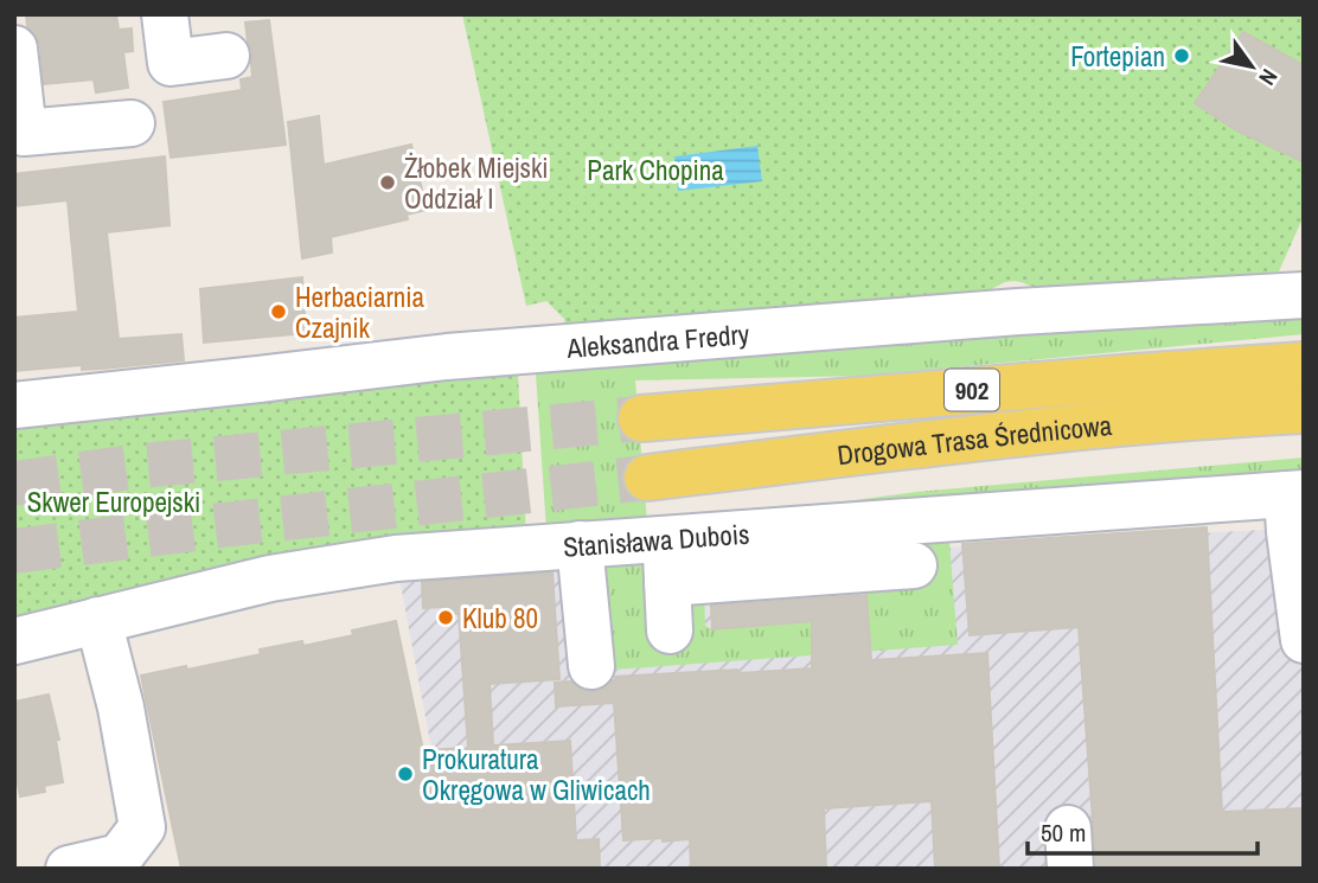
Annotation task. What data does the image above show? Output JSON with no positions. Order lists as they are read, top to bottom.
{
  "streets": {
    "main road": ["902", "Drogowa Trasa Średnicowa"],
    "street": ["Aleksandra Fredry", "Stanisława Dubois"]
  },
  "parks": ["Park Chopina", "Skwer Europejski"],
  "places": [
    "Fortepian",
    "Żłobek Miejski Oddział I",
    "Herbaciarnia Czajnik",
    "Klub 80",
    "Prokuratura Okręgowa w Gliwicach"
  ],
  "scale_bar": "50 m",
  "north": "bottom right"
}
